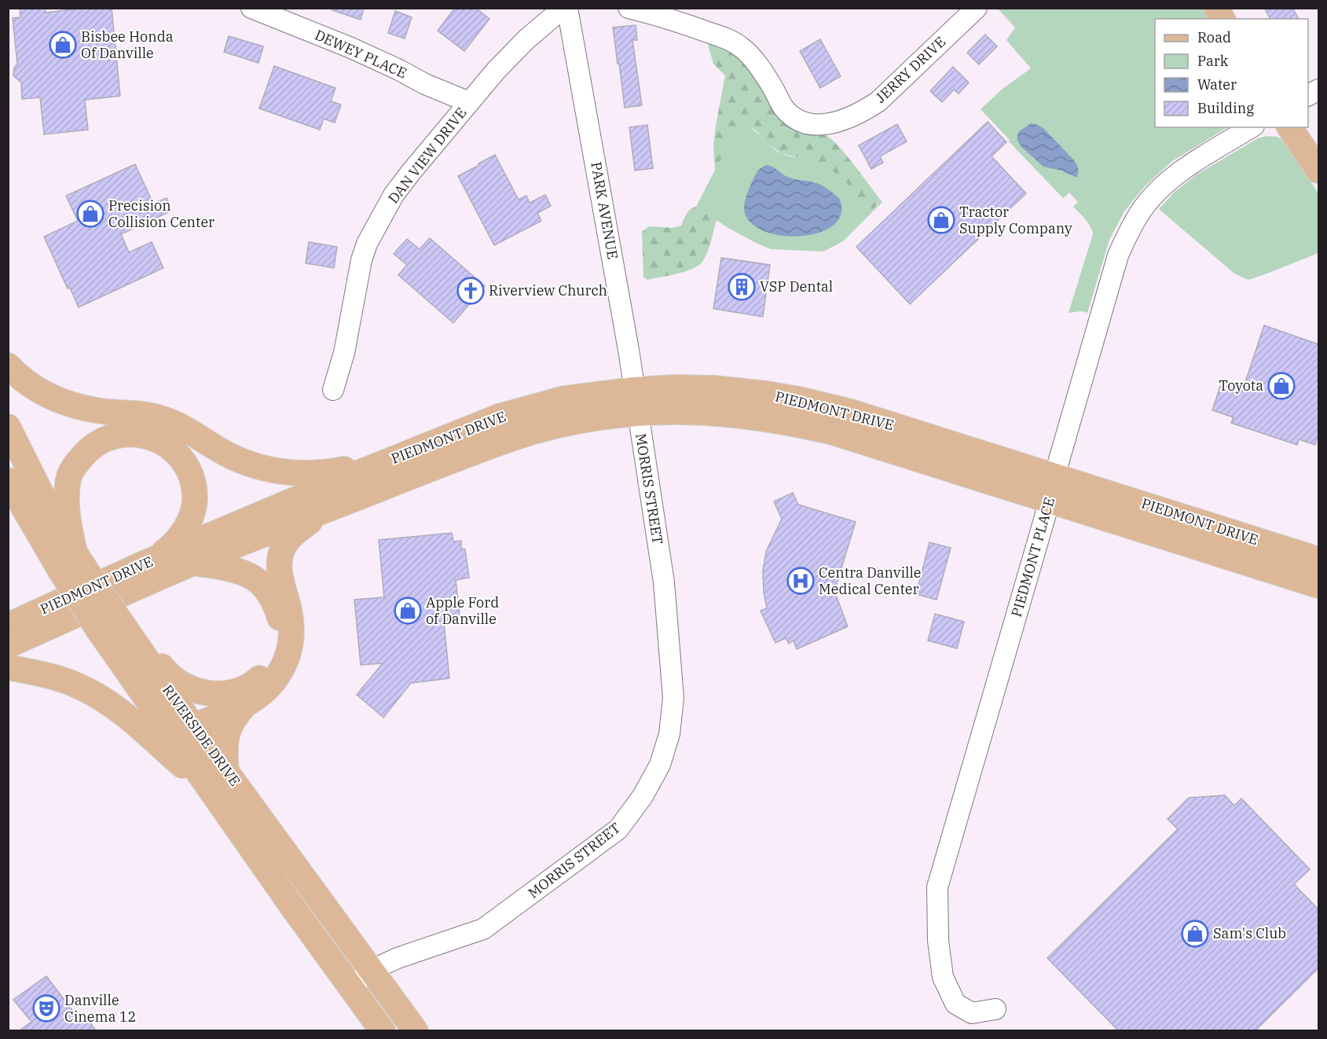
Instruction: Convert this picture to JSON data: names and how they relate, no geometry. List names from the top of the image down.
{
  "streets": {
    "main road": ["PIEDMONT DRIVE", "RIVERSIDE DRIVE"],
    "street": [
      "DEWEY PLACE",
      "JERRY DRIVE",
      "DAN VIEW DRIVE",
      "PARK AVENUE",
      "MORRIS STREET",
      "PIEDMONT PLACE"
    ]
  },
  "crossings": [
    ["DEWEY PLACE", "DAN VIEW DRIVE"],
    ["PARK AVENUE", "PIEDMONT DRIVE"],
    ["PARK AVENUE", "MORRIS STREET"],
    ["PIEDMONT DRIVE", "MORRIS STREET"],
    ["PIEDMONT DRIVE", "PIEDMONT PLACE"],
    ["MORRIS STREET", "RIVERSIDE DRIVE"]
  ],
  "places": {
    "shop": [
      "Bisbee Honda Of Danville",
      "Precision Collision Center",
      "Tractor Supply Company",
      "Toyota",
      "Apple Ford of Danville",
      "Sam's Club"
    ],
    "building": ["VSP Dental"],
    "church": ["Riverview Church"],
    "hospital": ["Centra Danville Medical Center"],
    "theatre": ["Danville Cinema 12"]
  },
  "legend": [
    "Road",
    "Park",
    "Water",
    "Building"
  ]
}
